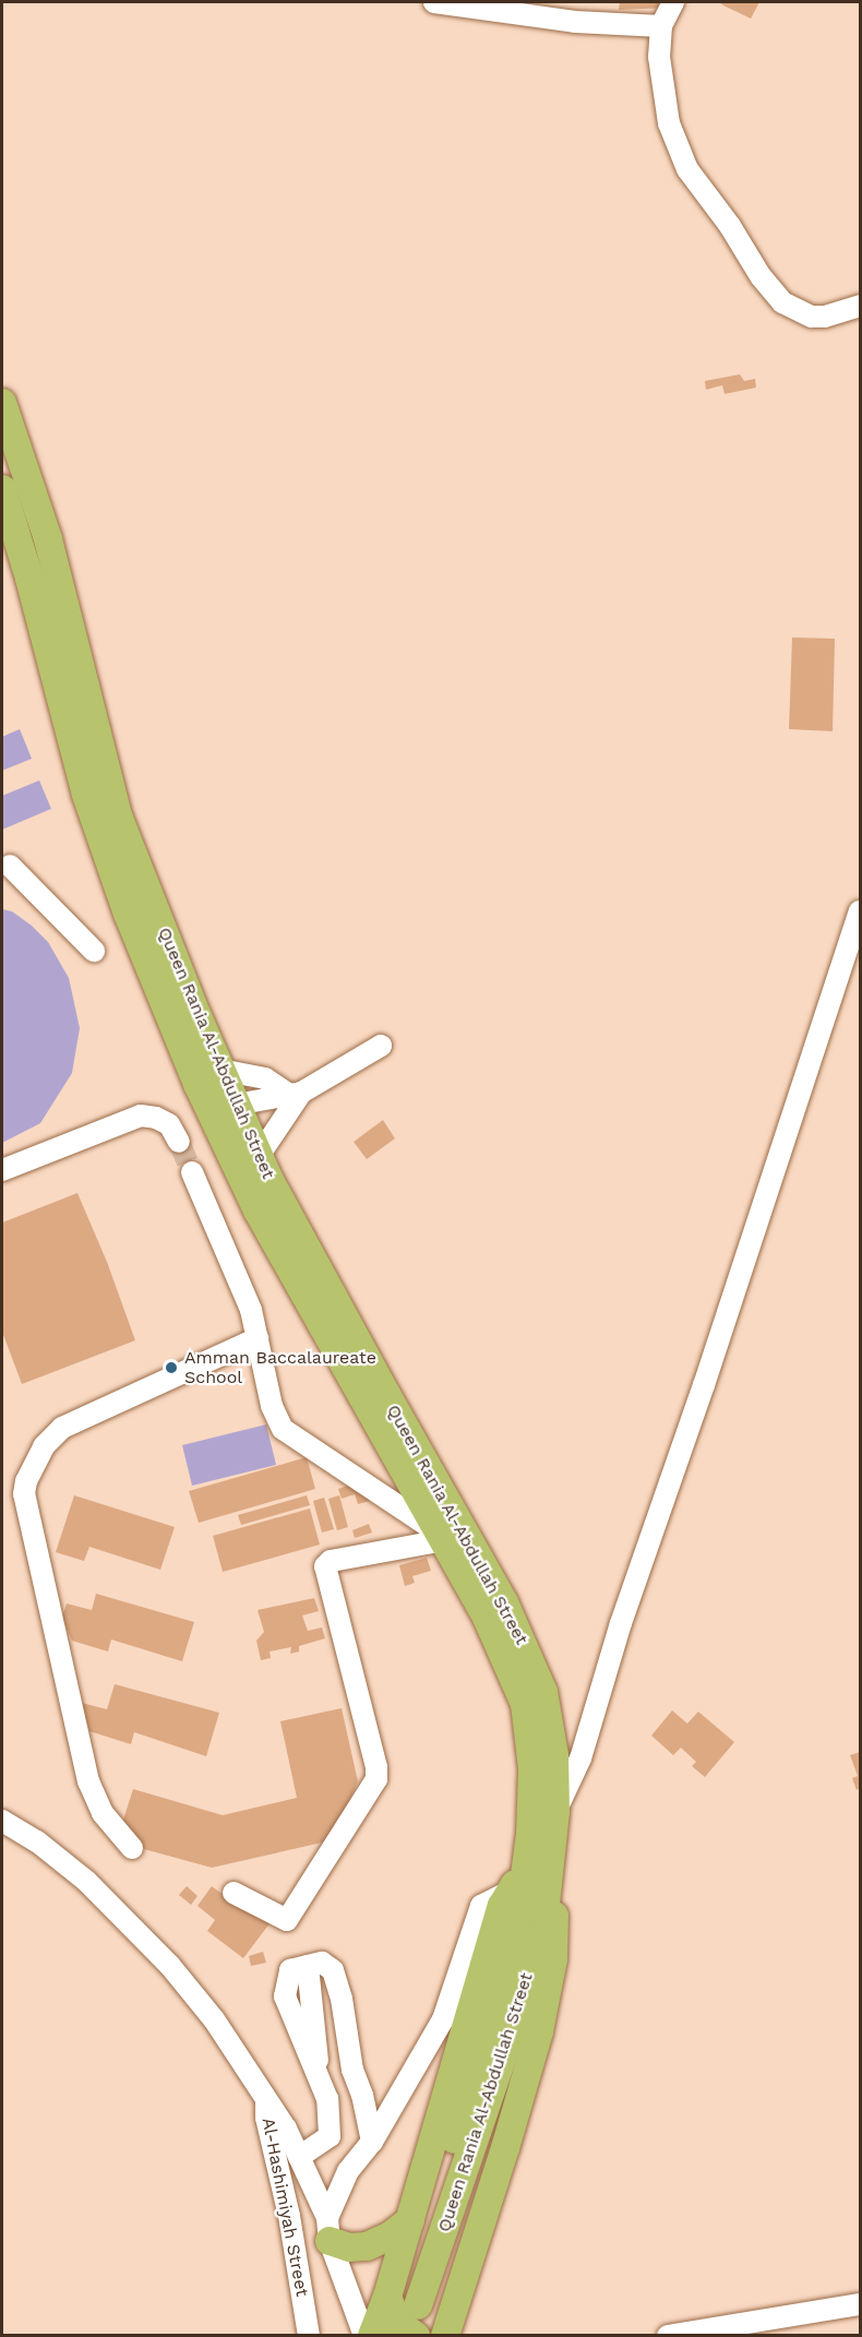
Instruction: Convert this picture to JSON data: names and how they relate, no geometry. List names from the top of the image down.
{
  "streets": {
    "main road": ["Queen Rania Al-Abdullah Street"],
    "street": ["Al-Hashimiyah Street"]
  },
  "places": ["Amman Baccalaureate School"]
}
